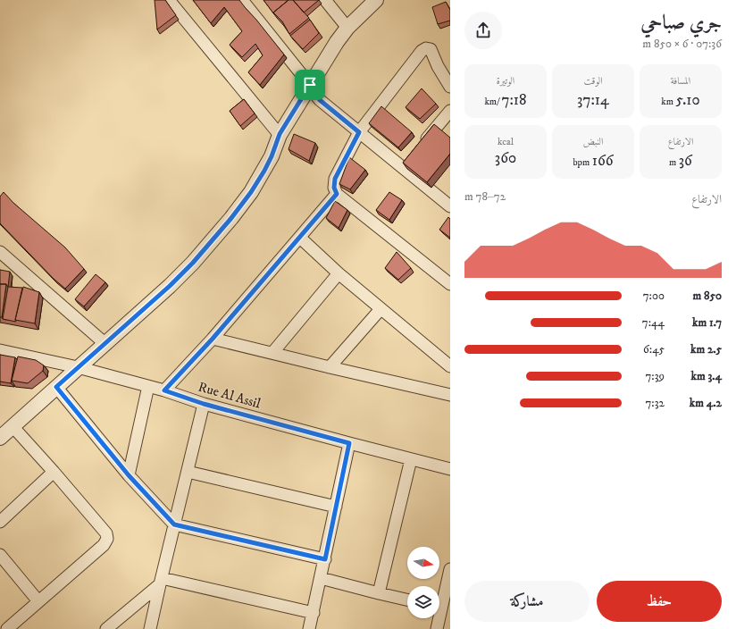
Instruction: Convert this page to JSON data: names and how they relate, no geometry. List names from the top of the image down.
{
  "streets": {
    "street": ["Rue Al Assil"]
  },
  "north": "right",
  "page": {
    "heading": ["جري صباحي", "07:36 · 6 × 850 m"],
    "stats": [
      ["المسافة", "5.10 km"],
      ["الوقت", "37:14"],
      ["الوتيرة", "7:18 /km"],
      ["الارتفاع", "36 m"],
      ["النبض", "166 bpm"],
      ["kcal", "360"]
    ],
    "chart": ["الارتفاع", "72–78 m"],
    "list": [
      {
        "name": "850 m",
        "note": "7:00"
      },
      {
        "name": "1.7 km",
        "note": "7:44"
      },
      {
        "name": "2.5 km",
        "note": "6:45"
      },
      {
        "name": "3.4 km",
        "note": "7:39"
      },
      {
        "name": "4.2 km",
        "note": "7:32"
      }
    ],
    "buttons": ["حفظ", "مشاركة"]
  }
}
